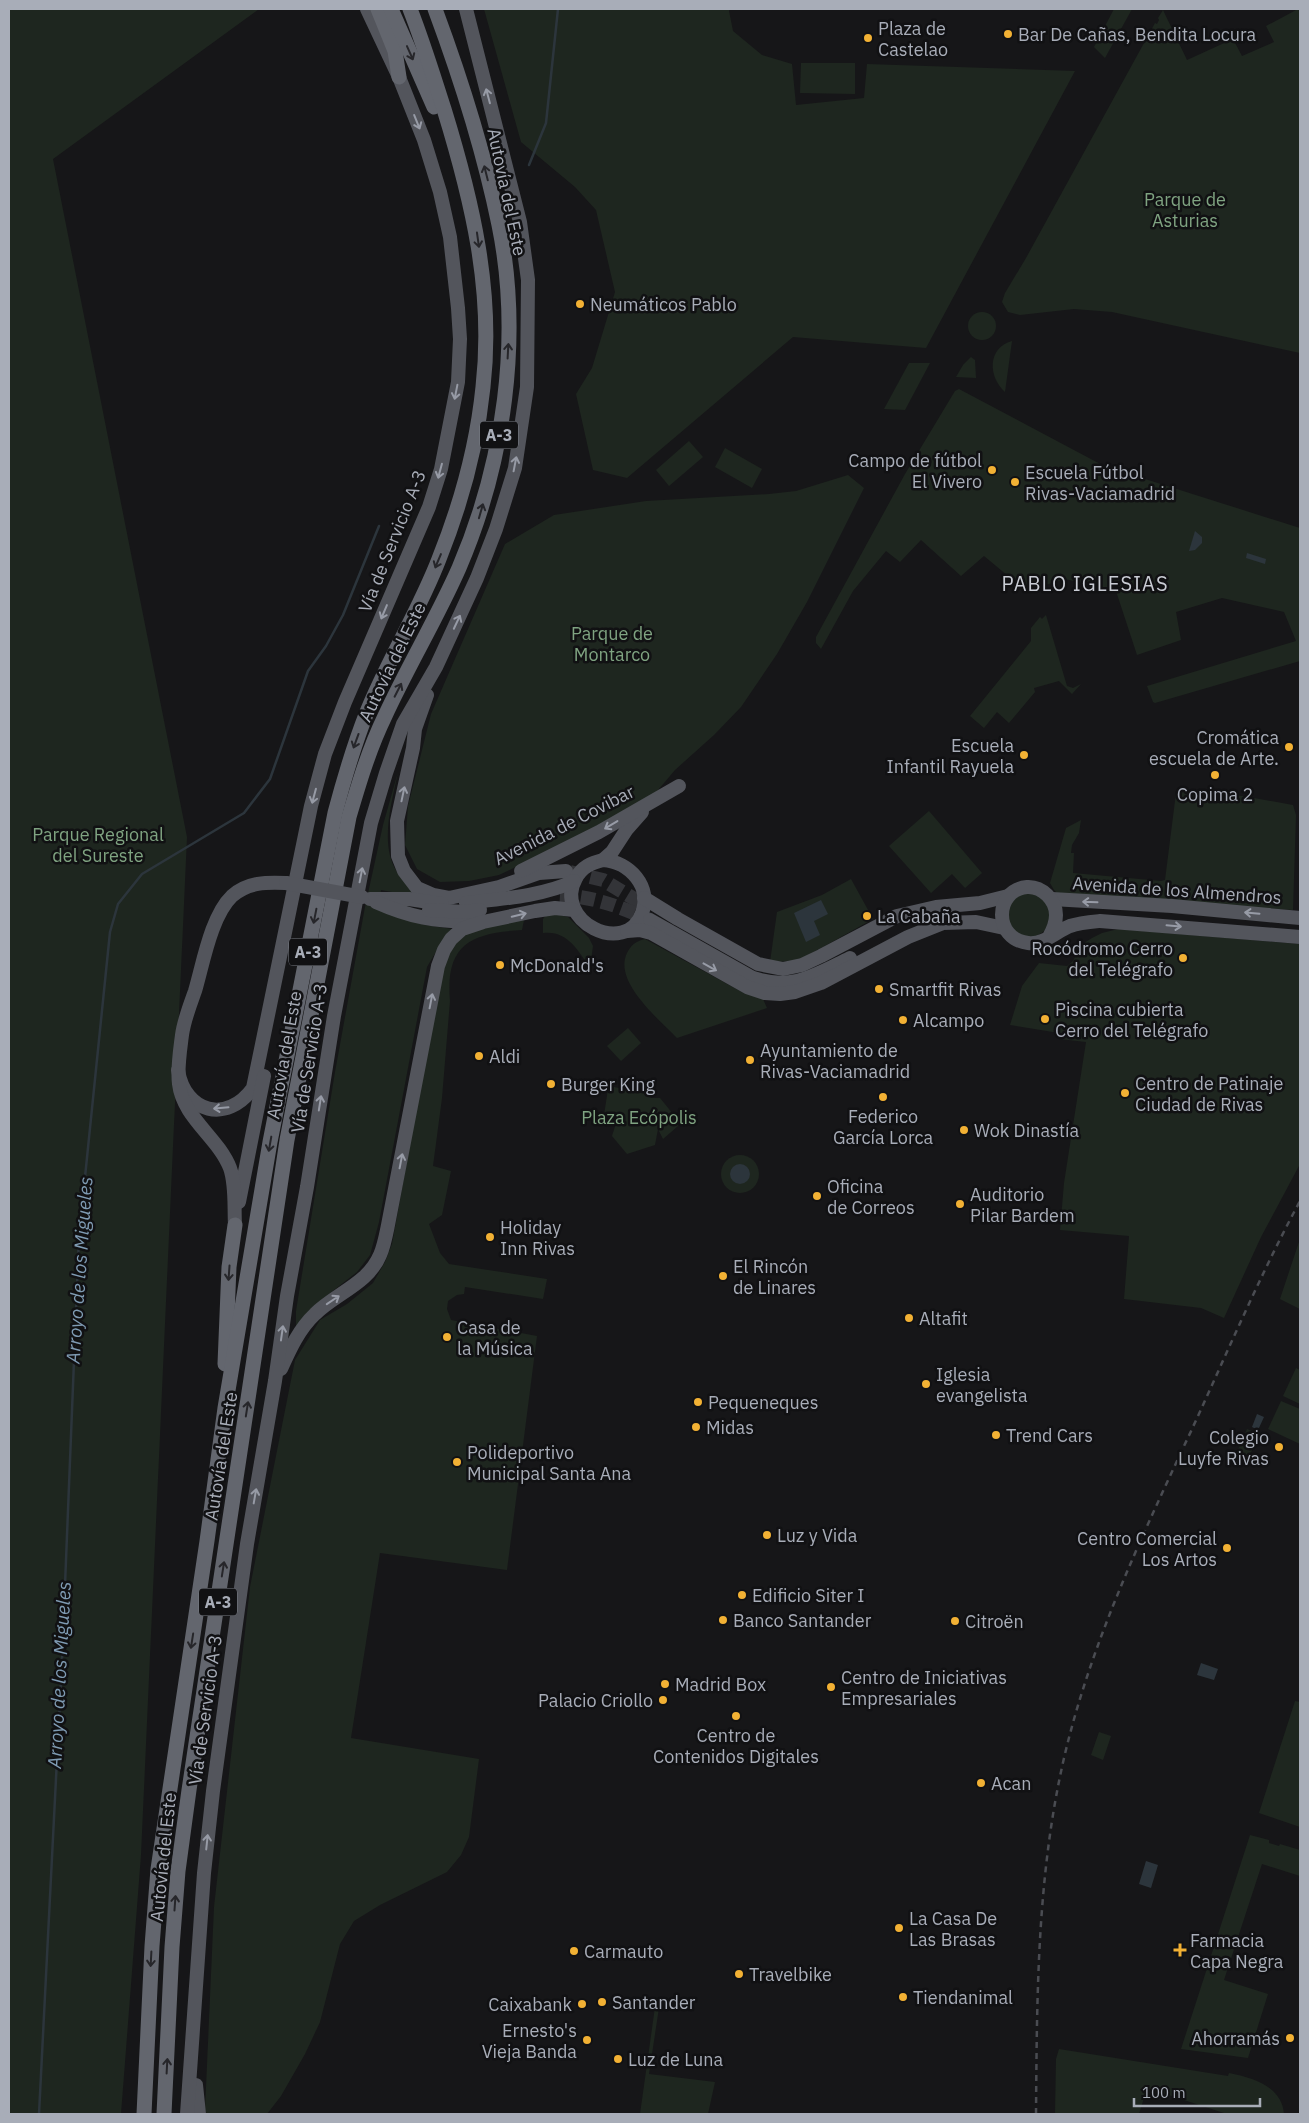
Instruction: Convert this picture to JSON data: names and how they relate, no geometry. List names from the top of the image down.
{
  "streets": {
    "highway": ["Autovía del Este", "A-3"],
    "main road": ["Vía de Servicio A-3", "Avenida de Covibar", "Avenida de los Almendros"]
  },
  "districts": ["PABLO IGLESIAS"],
  "water": ["Arroyo de los Migueles"],
  "parks": [
    "Parque de Asturias",
    "Parque de Montarco",
    "Parque Regional del Sureste",
    "Plaza Ecópolis"
  ],
  "places": {
    "other": [
      "Bar De Cañas, Bendita Locura",
      "Plaza de Castelao",
      "Neumáticos Pablo",
      "Campo de fútbol El Vivero",
      "Escuela Fútbol Rivas-Vaciamadrid",
      "Cromática escuela de Arte.",
      "Escuela Infantil Rayuela",
      "Copima 2",
      "La Cabaña",
      "Rocódromo Cerro del Telégrafo",
      "McDonald's",
      "Smartfit Rivas",
      "Piscina cubierta Cerro del Telégrafo",
      "Alcampo",
      "Aldi",
      "Ayuntamiento de Rivas-Vaciamadrid",
      "Burger King",
      "Centro de Patinaje Ciudad de Rivas",
      "Federico García Lorca",
      "Wok Dinastía",
      "Oficina de Correos",
      "Auditorio Pilar Bardem",
      "Holiday Inn Rivas",
      "El Rincón de Linares",
      "Altafit",
      "Casa de la Música",
      "Iglesia evangelista",
      "Pequeneques",
      "Midas",
      "Trend Cars",
      "Colegio Luyfe Rivas",
      "Polideportivo Municipal Santa Ana",
      "Luz y Vida",
      "Centro Comercial Los Artos",
      "Edificio Siter I",
      "Banco Santander",
      "Citroën",
      "Madrid Box",
      "Centro de Iniciativas Empresariales",
      "Palacio Criollo",
      "Centro de Contenidos Digitales",
      "Acan",
      "La Casa De Las Brasas",
      "Carmauto",
      "Travelbike",
      "Tiendanimal",
      "Santander",
      "Caixabank",
      "Ahorramás",
      "Ernesto's Vieja Banda",
      "Luz de Luna"
    ],
    "health": ["Farmacia Capa Negra"]
  },
  "scale_bar": "100 m"
}
